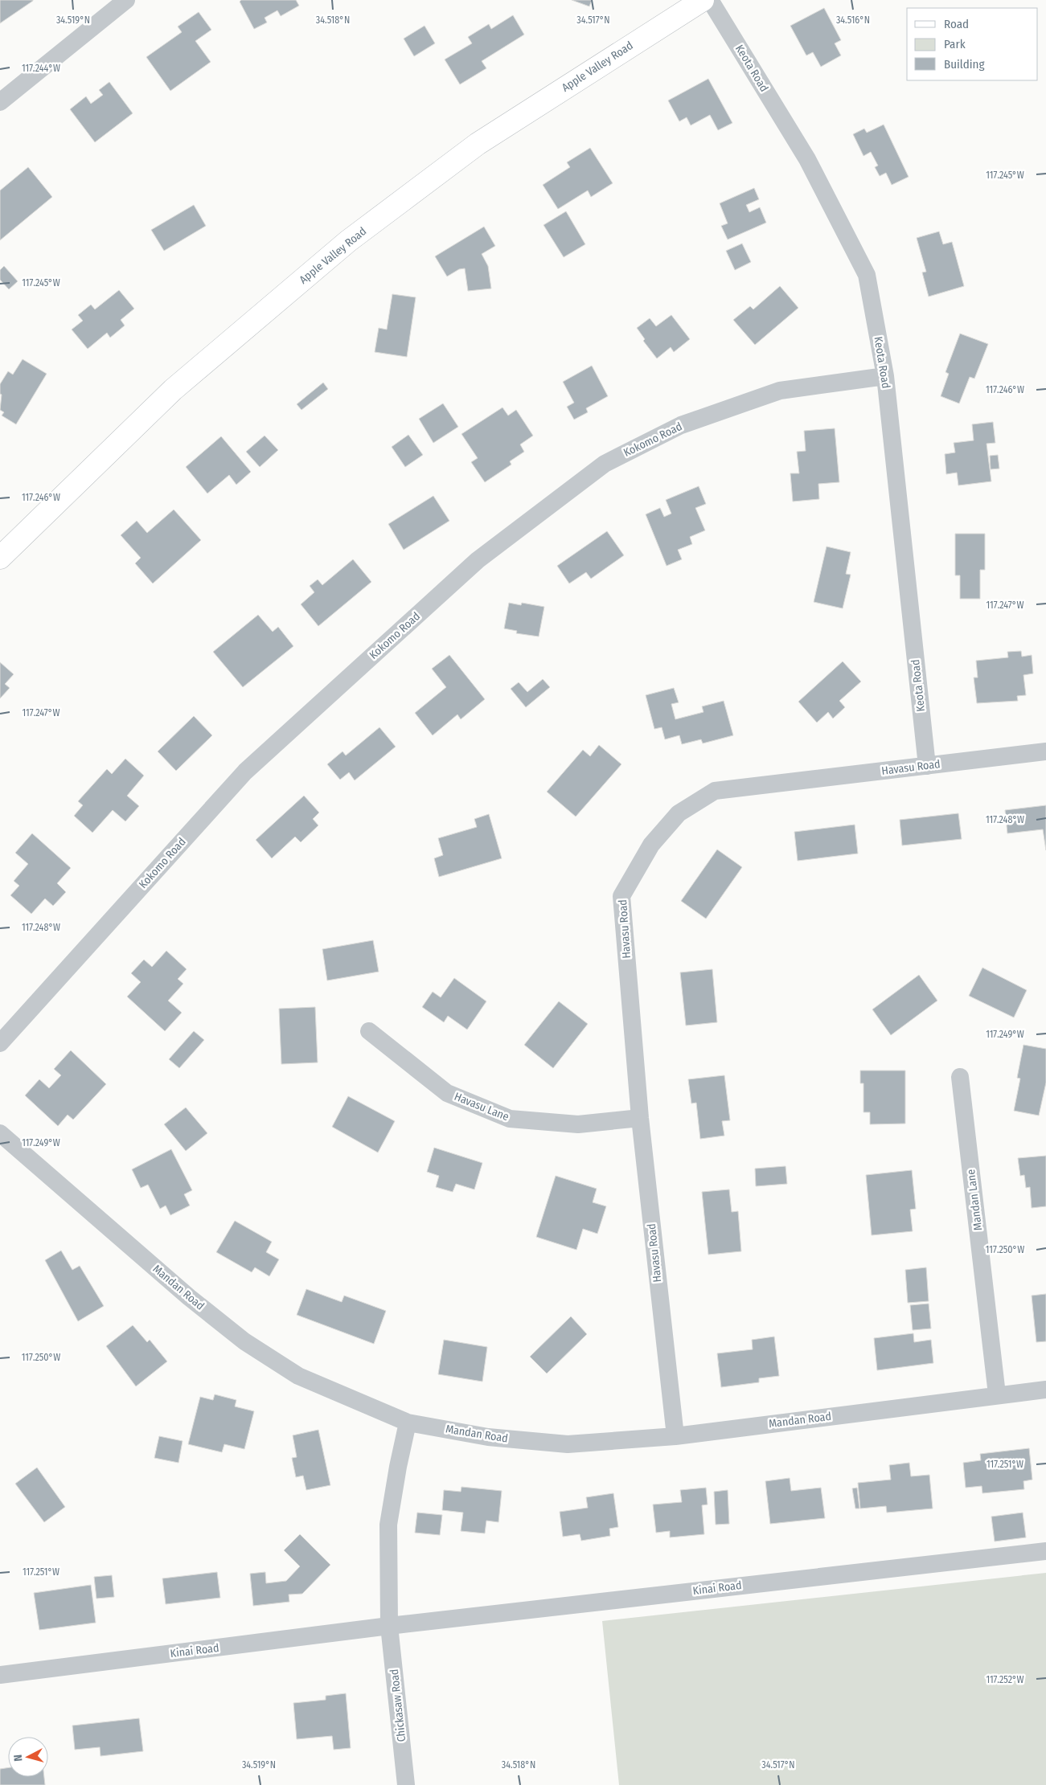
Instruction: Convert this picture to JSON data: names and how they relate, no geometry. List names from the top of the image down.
{
  "streets": {
    "main road": ["Apple Valley Road"],
    "street": [
      "Keota Road",
      "Kokomo Road",
      "Havasu Road",
      "Havasu Lane",
      "Mandan Lane",
      "Mandan Road",
      "Kinai Road",
      "Chickasaw Road"
    ]
  },
  "crossings": [
    ["Keota Road", "Kokomo Road"],
    ["Keota Road", "Havasu Road"],
    ["Havasu Road", "Havasu Lane"],
    ["Havasu Road", "Mandan Road"],
    ["Mandan Lane", "Mandan Road"],
    ["Kinai Road", "Chickasaw Road"]
  ],
  "legend": ["Road", "Park", "Building"],
  "north": "left",
  "coordinates": [
    "34.519°N",
    "34.518°N",
    "34.517°N",
    "34.516°N",
    "117.244°W",
    "117.245°W",
    "117.246°W",
    "117.247°W",
    "117.248°W",
    "117.249°W",
    "117.250°W",
    "117.251°W",
    "117.252°W"
  ]
}
